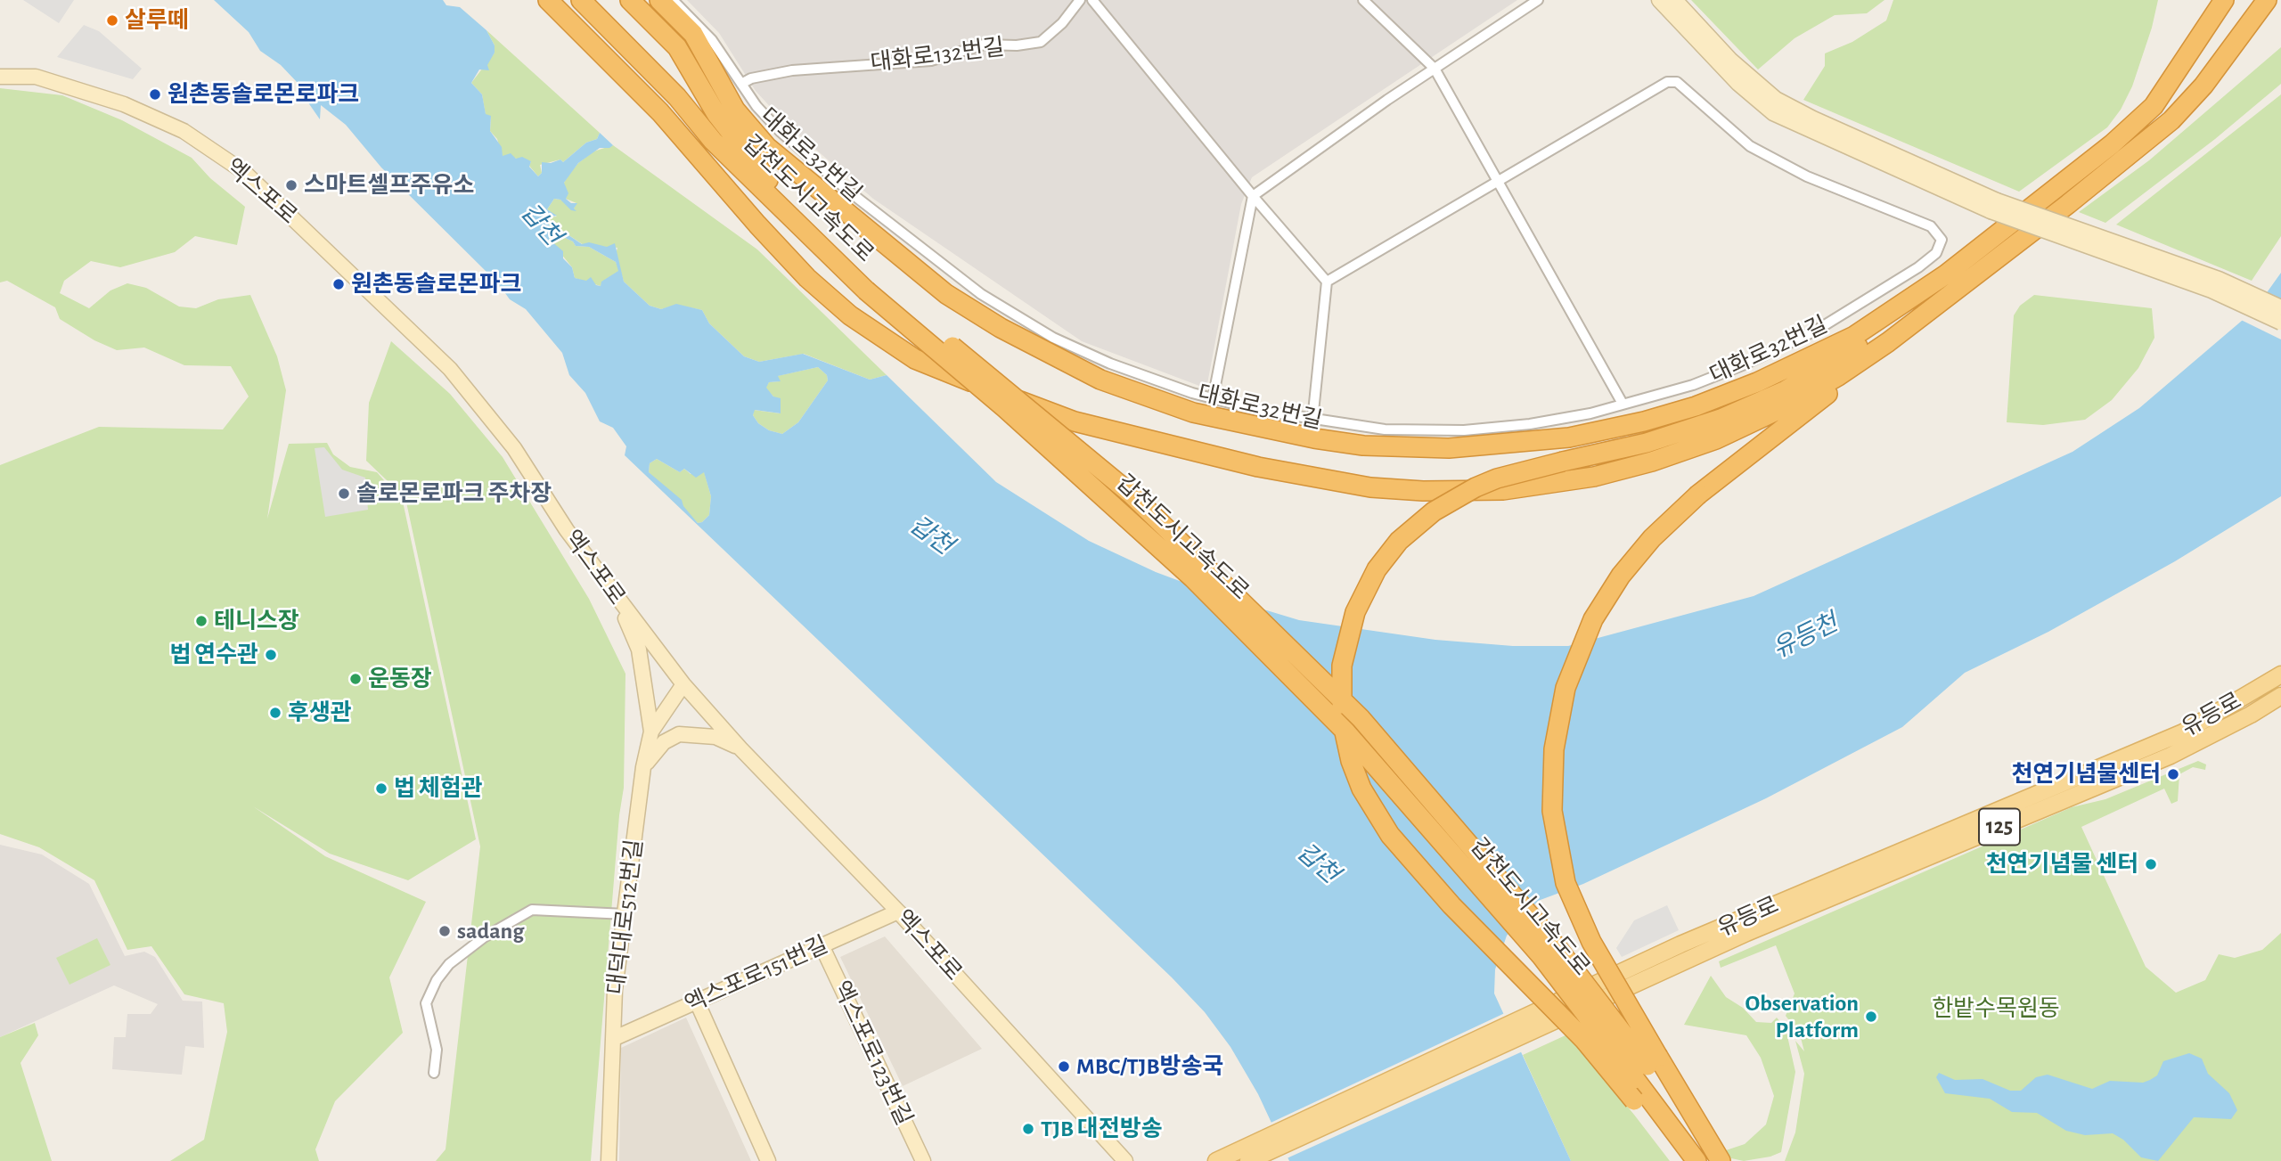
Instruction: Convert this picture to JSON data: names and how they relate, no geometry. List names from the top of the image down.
{
  "streets": {
    "highway": ["갑천도시고속도로"],
    "main road": [
      "엑스포로",
      "유등로",
      "125",
      "대덕대로512번길",
      "엑스포로151번길",
      "엑스포로123번길"
    ],
    "street": ["대화로132번길", "대화로32번길"]
  },
  "crossings": [
    ["대화로132번길", "대화로32번길"],
    ["엑스포로", "대덕대로512번길"],
    ["엑스포로", "엑스포로151번길"],
    ["대덕대로512번길", "엑스포로151번길"],
    ["엑스포로151번길", "엑스포로123번길"]
  ],
  "water": ["갑천", "유등천"],
  "parks": ["한밭수목원동"],
  "places": [
    "살루떼",
    "원촌동솔로몬로파크",
    "스마트셀프주유소",
    "원촌동솔로몬파크",
    "솔로몬로파크 주차장",
    "테니스장",
    "법 연수관",
    "운동장",
    "후생관",
    "천연기념물센터",
    "법 체험관",
    "천연기념물 센터",
    "sadang",
    "Observation Platform",
    "MBC/TJB방송국",
    "TJB 대전방송"
  ]
}
